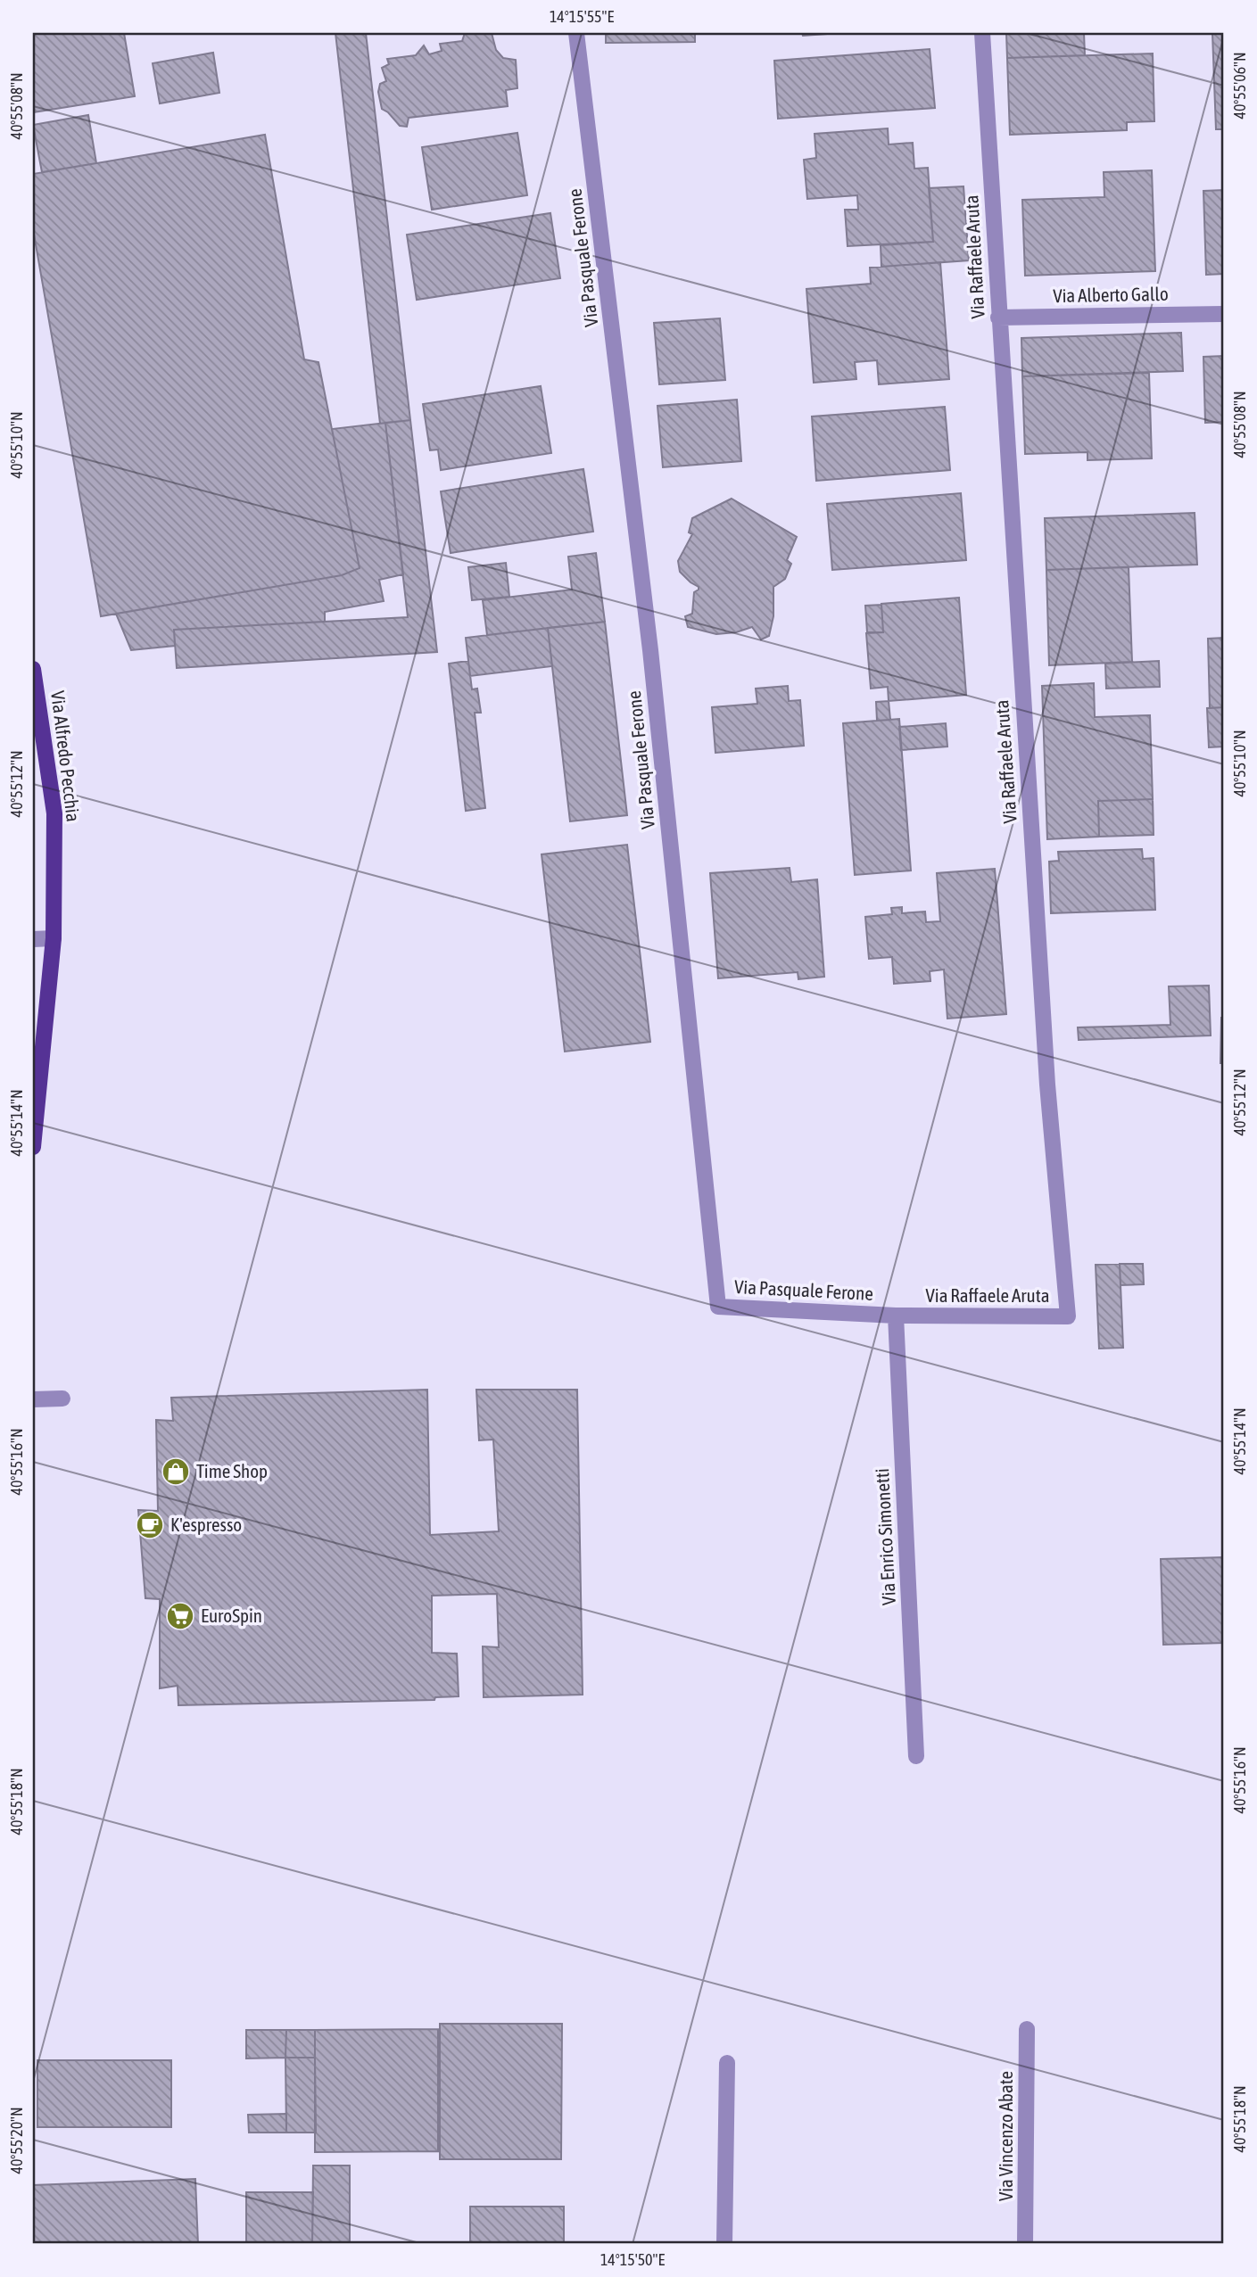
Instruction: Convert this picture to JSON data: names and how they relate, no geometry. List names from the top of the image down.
{
  "streets": {
    "main road": ["Via Alfredo Pecchia"],
    "street": [
      "Via Raffaele Aruta",
      "Via Pasquale Ferone",
      "Via Alberto Gallo",
      "Via Enrico Simonetti",
      "Via Vincenzo Abate"
    ]
  },
  "crossings": [
    ["Via Raffaele Aruta", "Via Pasquale Ferone"],
    ["Via Raffaele Aruta", "Via Alberto Gallo"],
    ["Via Raffaele Aruta", "Via Enrico Simonetti"],
    ["Via Pasquale Ferone", "Via Enrico Simonetti"]
  ],
  "places": {
    "shop": ["Time Shop"],
    "cafe": ["K'espresso"],
    "supermarket": ["EuroSpin"]
  },
  "coordinates": [
    "14°15'55\"E",
    "40°55'06\"N",
    "40°55'08\"N",
    "40°55'10\"N",
    "40°55'12\"N",
    "40°55'14\"N",
    "40°55'16\"N",
    "40°55'18\"N",
    "40°55'20\"N",
    "14°15'50\"E"
  ]
}
